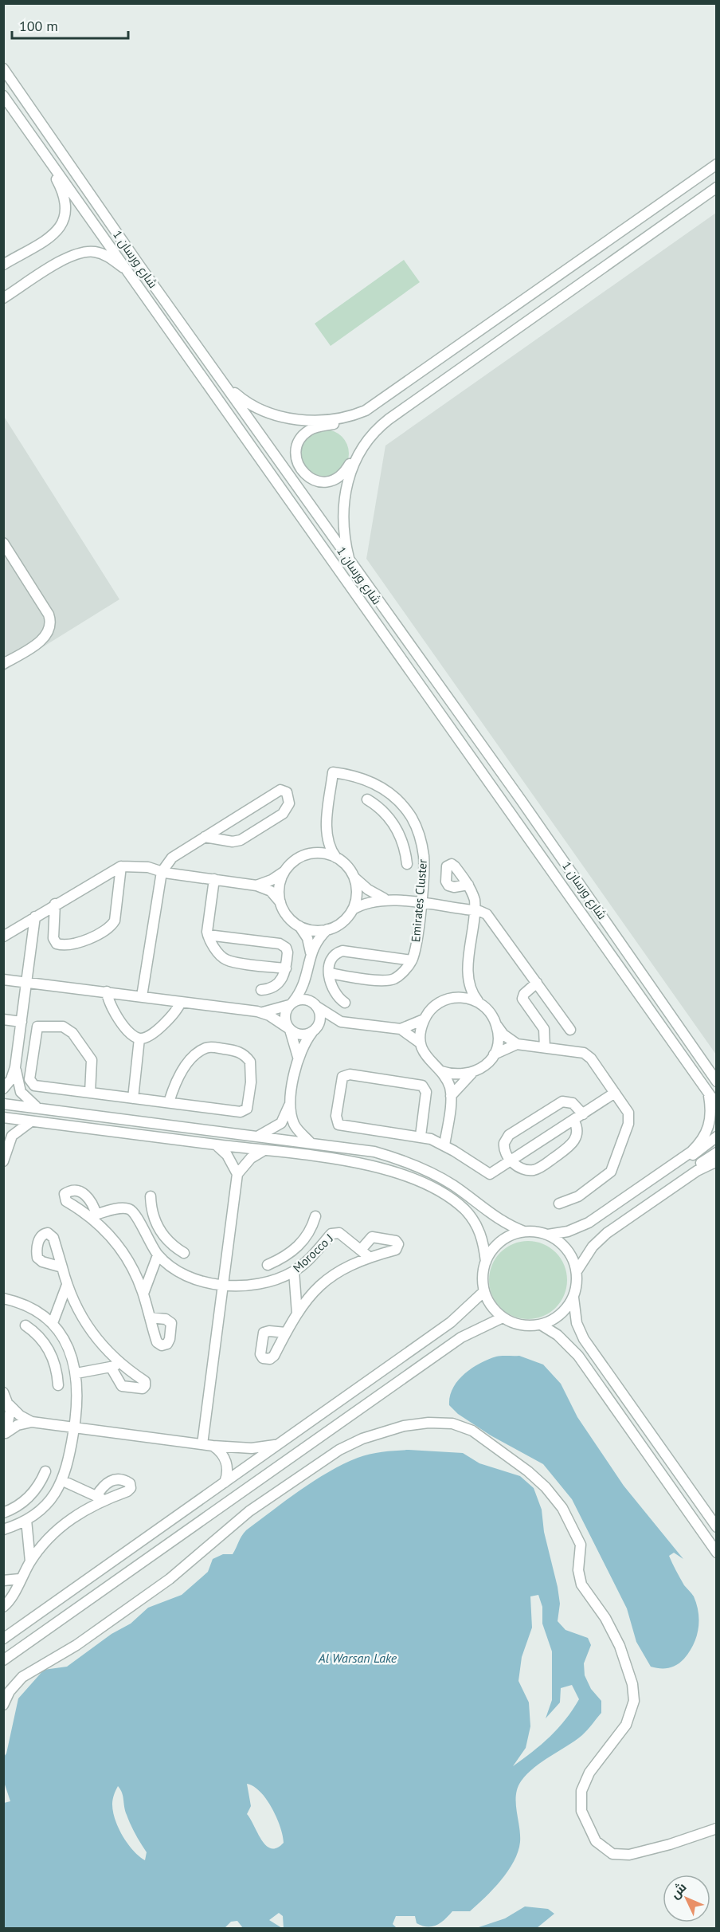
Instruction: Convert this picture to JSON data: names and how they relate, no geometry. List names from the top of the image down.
{
  "streets": {
    "street": ["شارع ورسان 1", "Emirates Cluster", "Morocco J"]
  },
  "water": ["Al Warsan Lake"],
  "scale_bar": "100 m",
  "north": "top left"
}
